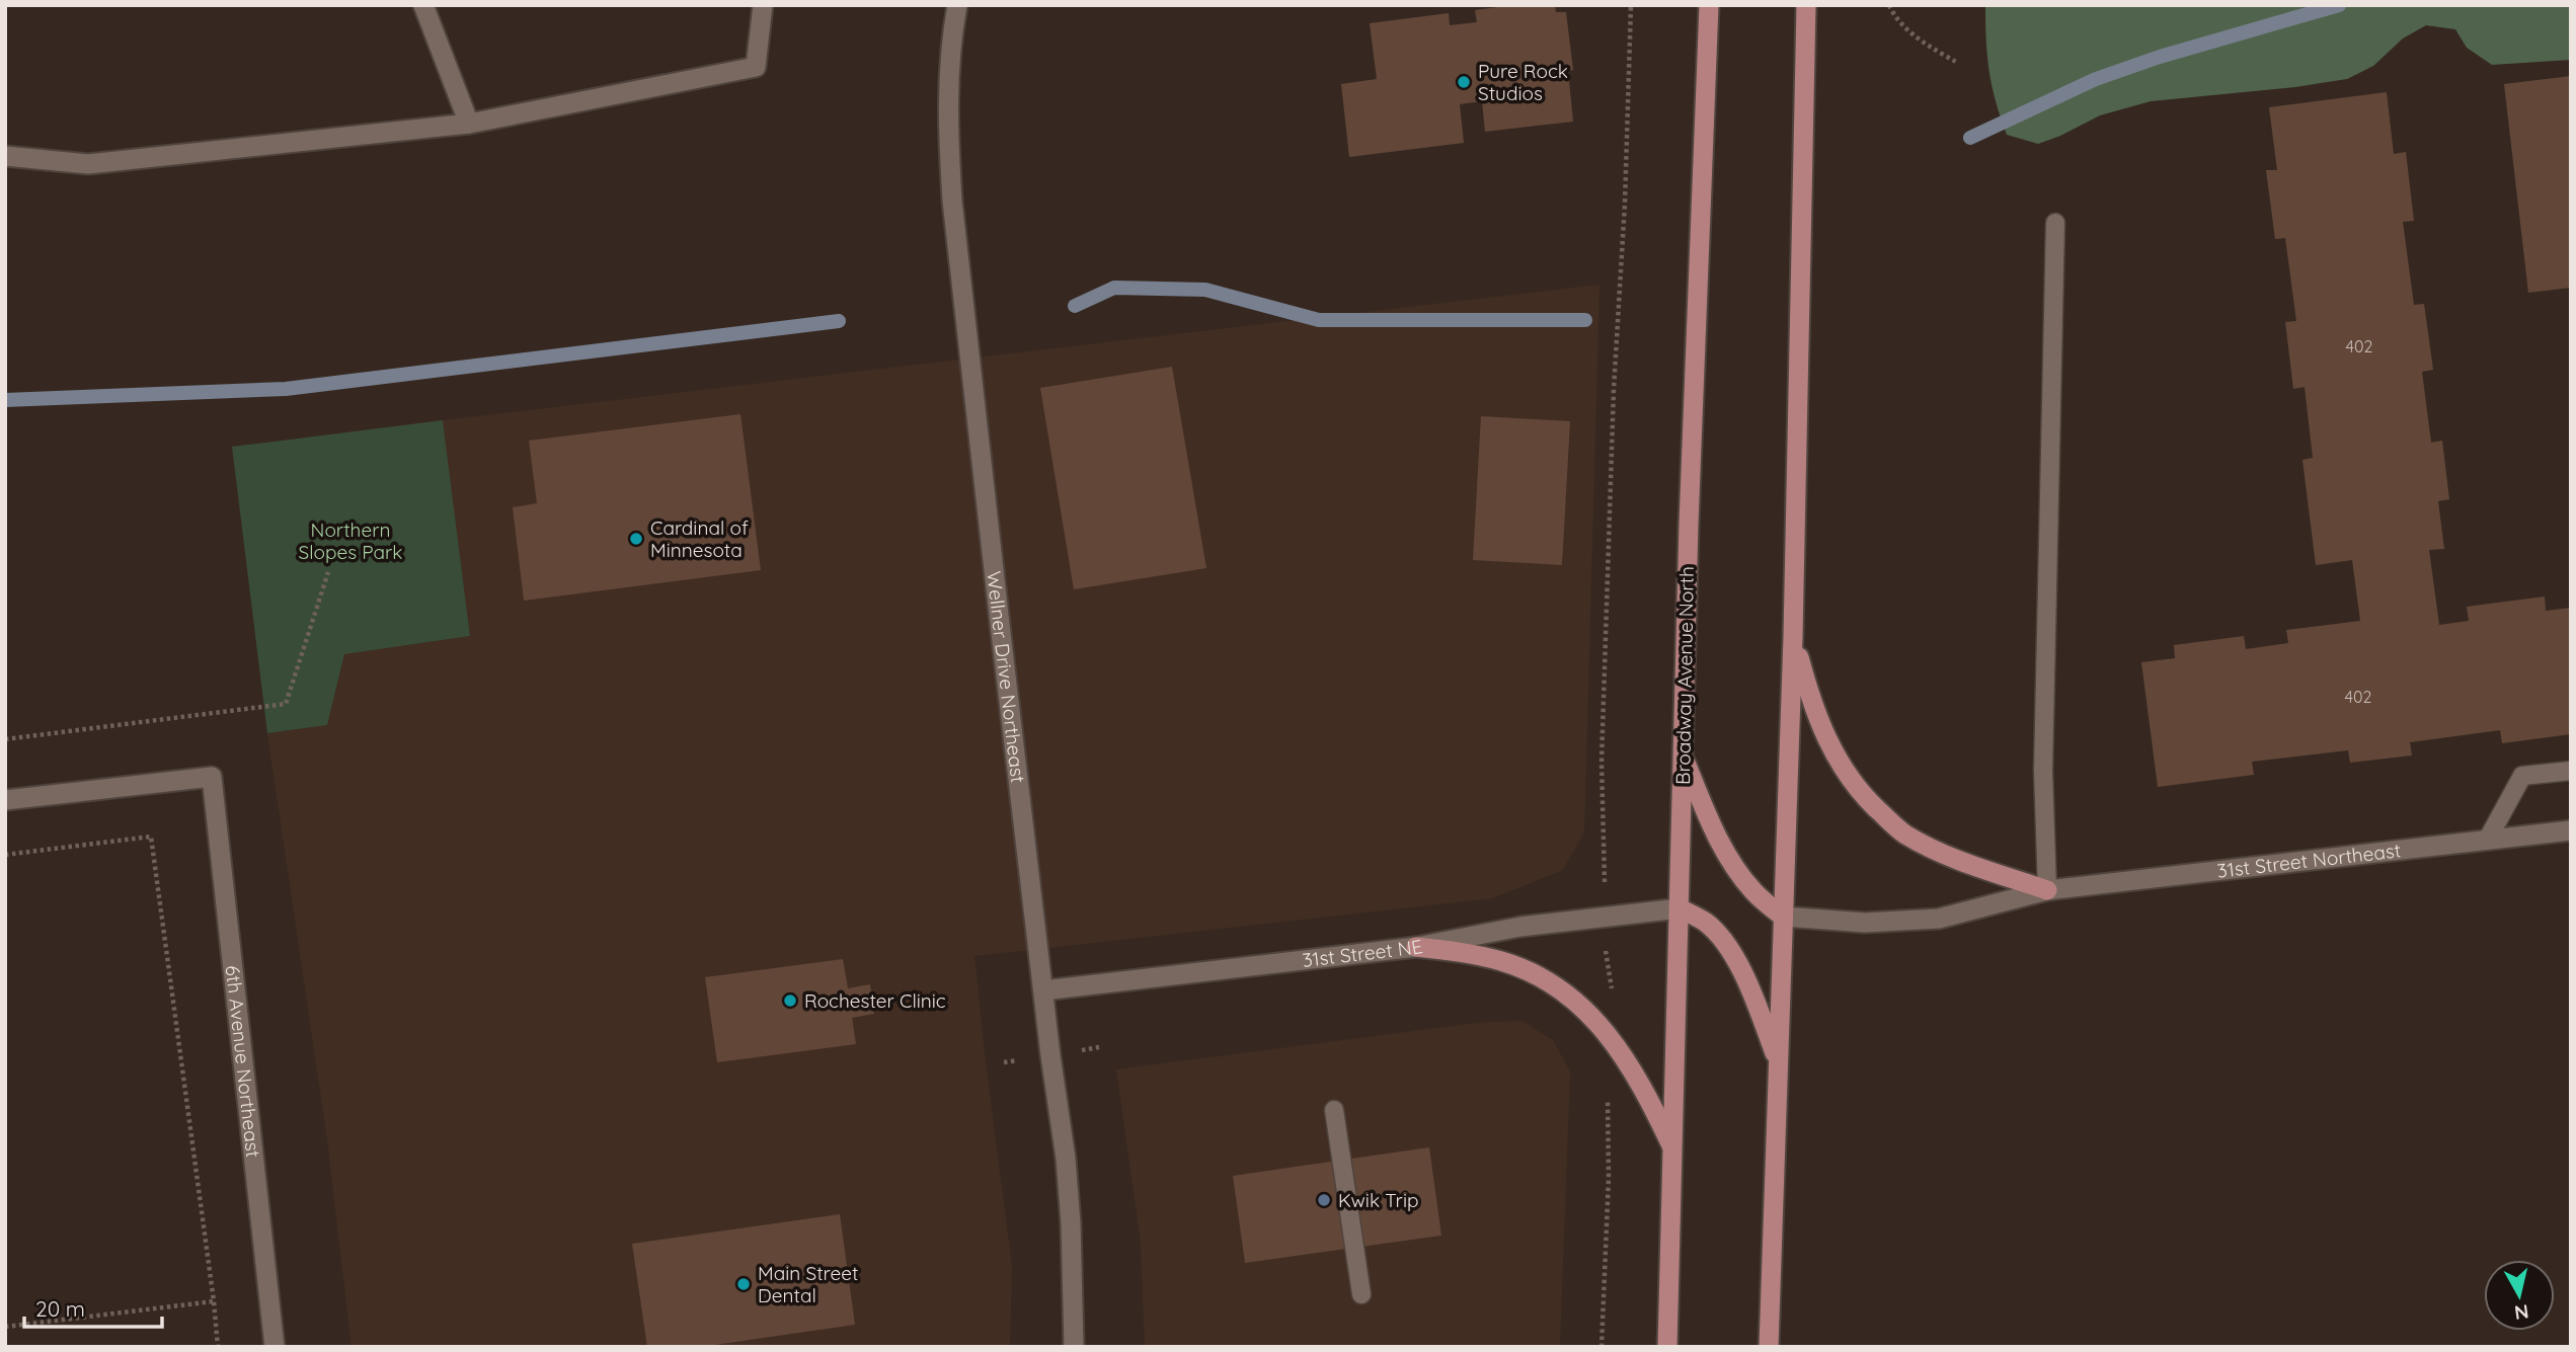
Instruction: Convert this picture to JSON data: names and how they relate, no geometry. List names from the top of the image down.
{
  "streets": {
    "main road": ["Broadway Avenue North"],
    "street": [
      "Wellner Drive Northeast",
      "31st Street Northeast",
      "31st Street NE",
      "6th Avenue Northeast"
    ]
  },
  "crossings": [
    ["Broadway Avenue North", "31st Street NE"],
    ["Wellner Drive Northeast", "31st Street NE"]
  ],
  "parks": ["Northern Slopes Park"],
  "places": [
    "Pure Rock Studios",
    "Cardinal of Minnesota",
    "Rochester Clinic",
    "Kwik Trip",
    "Main Street Dental"
  ],
  "house_numbers": ["402", "402"],
  "scale_bar": "20 m",
  "north": "bottom"
}
